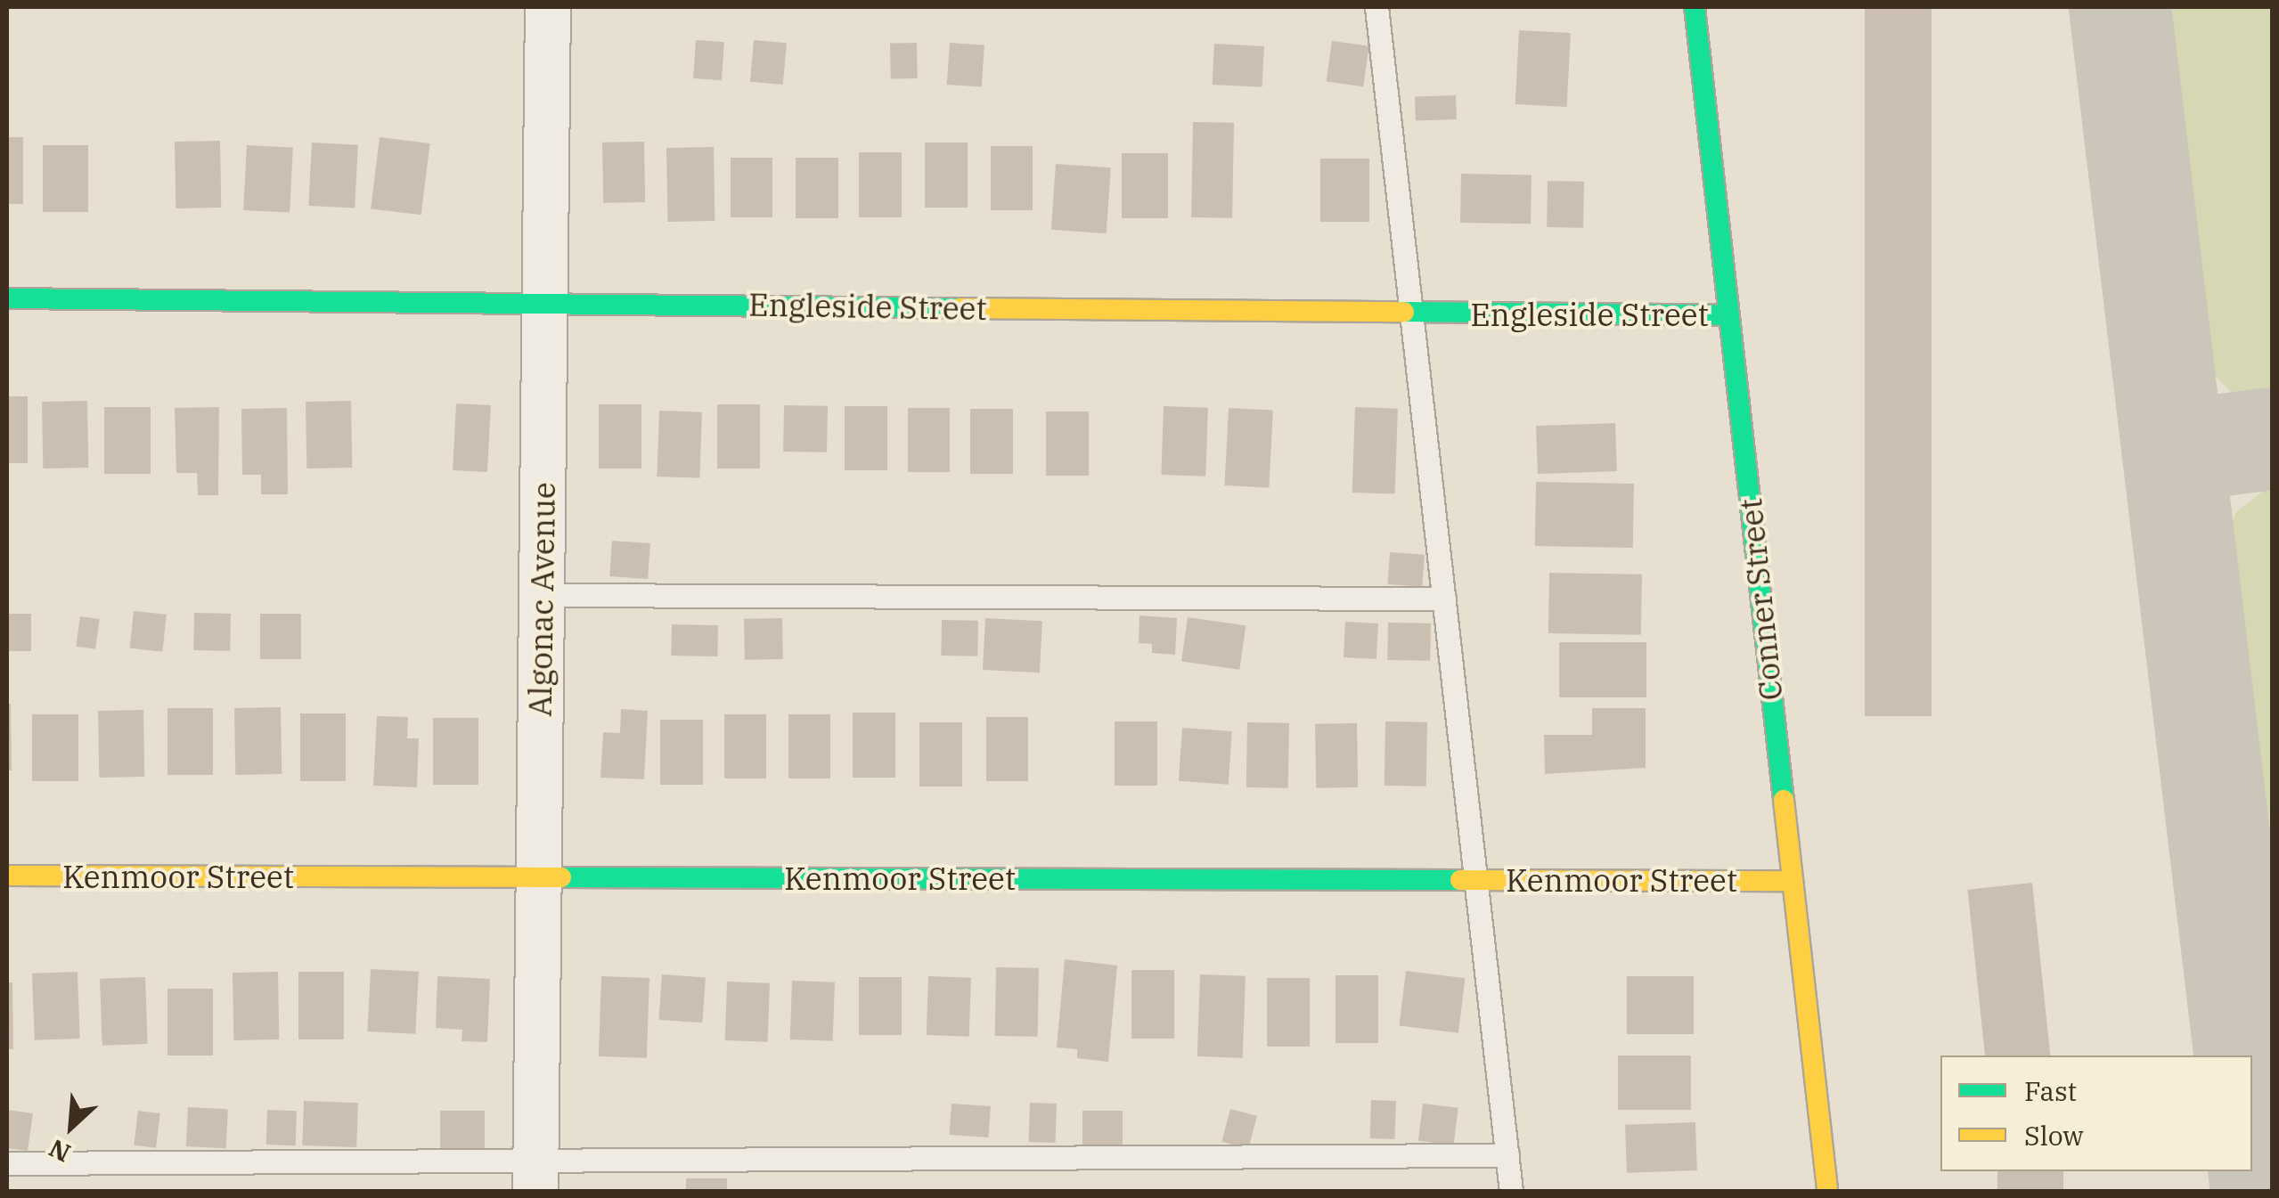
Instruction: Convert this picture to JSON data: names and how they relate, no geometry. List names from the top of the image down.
{
  "streets": {
    "street": [
      "Engleside Street",
      "Algonac Avenue",
      "Conner Street",
      "Kenmoor Street"
    ]
  },
  "crossings": [
    ["Engleside Street", "Algonac Avenue"],
    ["Engleside Street", "Conner Street"],
    ["Algonac Avenue", "Kenmoor Street"],
    ["Conner Street", "Kenmoor Street"]
  ],
  "legend": ["Fast", "Slow"],
  "north": "bottom left"
}
